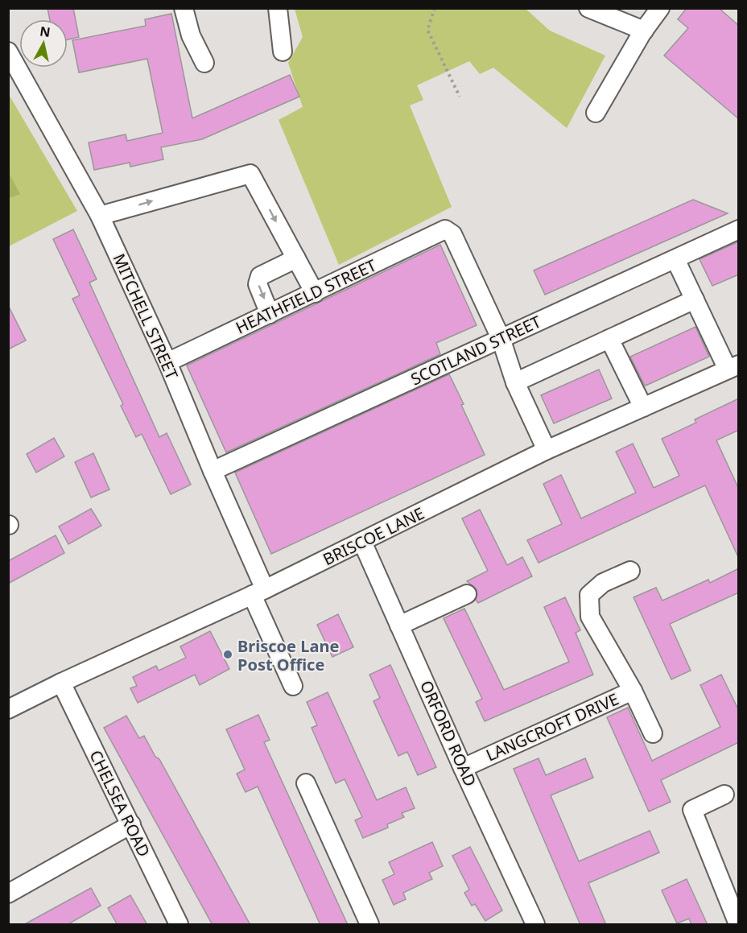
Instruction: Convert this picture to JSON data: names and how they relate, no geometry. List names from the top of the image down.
{
  "streets": {
    "street": [
      "HEATHFIELD STREET",
      "MITCHELL STREET",
      "SCOTLAND STREET",
      "BRISCOE LANE",
      "LANGCROFT DRIVE",
      "ORFORD ROAD",
      "CHELSEA ROAD"
    ]
  },
  "crossings": [
    ["HEATHFIELD STREET", "MITCHELL STREET"],
    ["HEATHFIELD STREET", "SCOTLAND STREET"],
    ["MITCHELL STREET", "SCOTLAND STREET"],
    ["MITCHELL STREET", "BRISCOE LANE"],
    ["BRISCOE LANE", "ORFORD ROAD"],
    ["BRISCOE LANE", "CHELSEA ROAD"],
    ["LANGCROFT DRIVE", "ORFORD ROAD"]
  ],
  "places": ["Briscoe Lane Post Office"],
  "north": "top"
}
